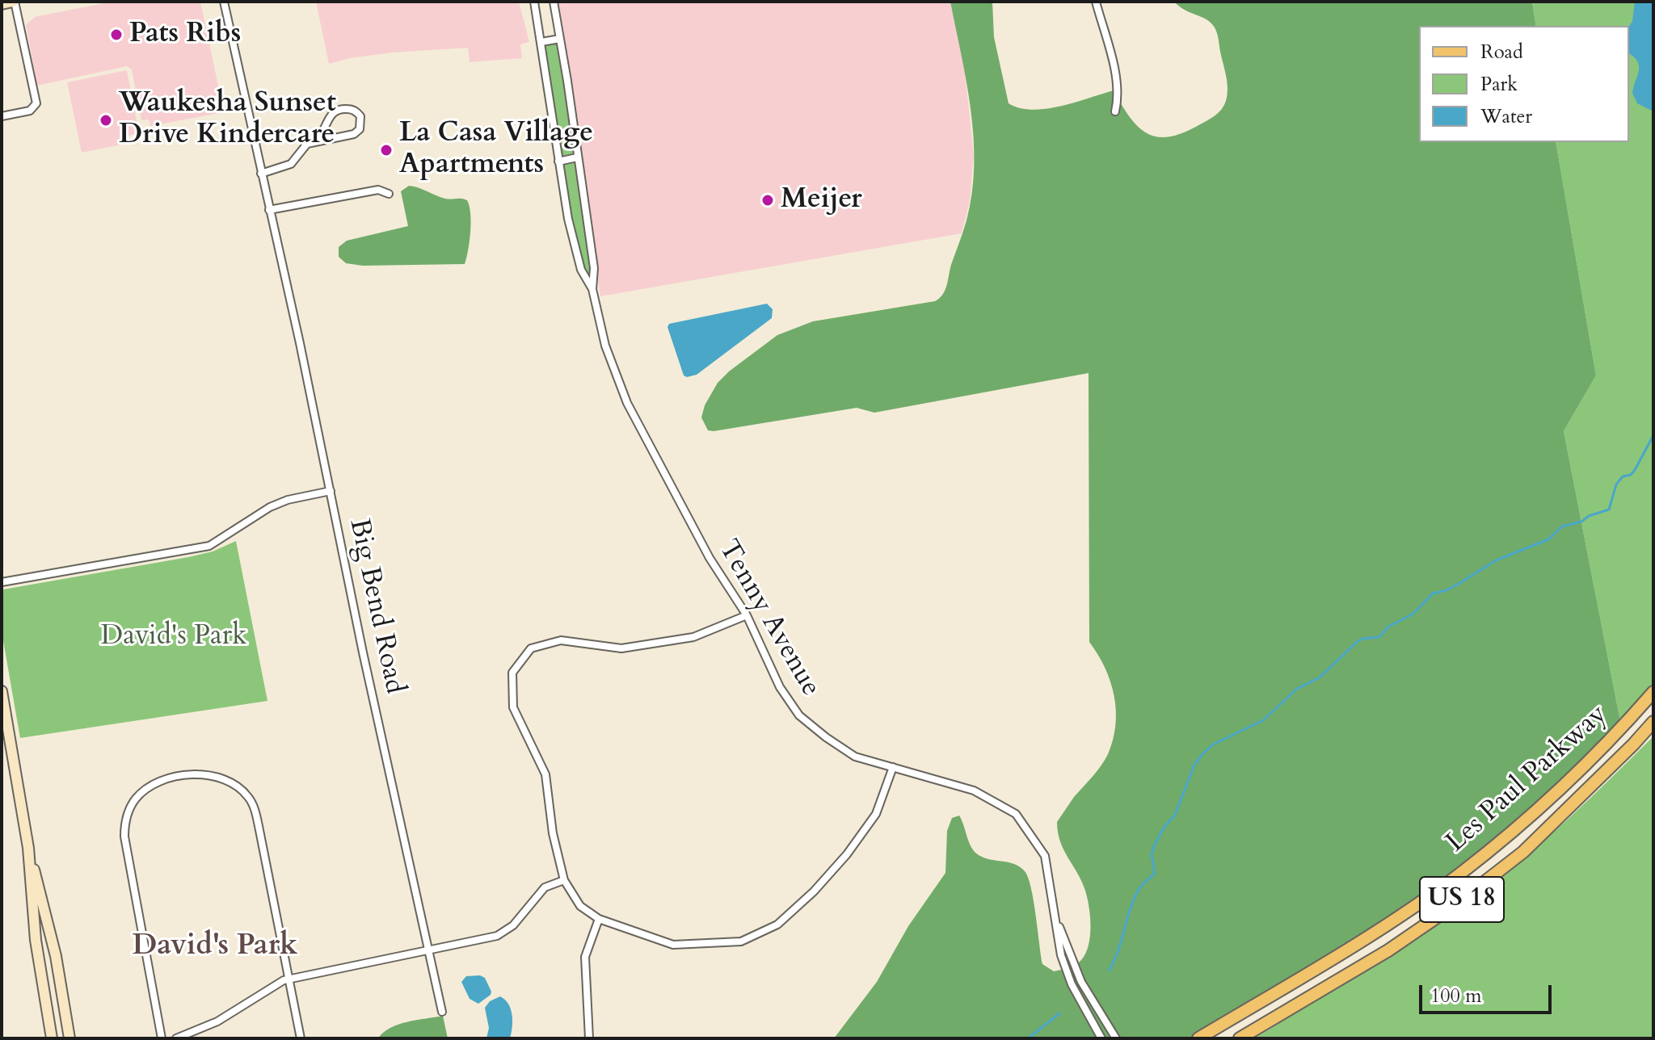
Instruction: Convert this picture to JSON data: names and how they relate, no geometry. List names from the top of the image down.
{
  "streets": {
    "main road": ["Les Paul Parkway", "US 18"],
    "street": ["Big Bend Road", "Tenny Avenue"]
  },
  "districts": ["David's Park"],
  "parks": ["David's Park"],
  "places": [
    "Pats Ribs",
    "Waukesha Sunset Drive Kindercare",
    "La Casa Village Apartments",
    "Meijer"
  ],
  "legend": ["Road", "Park", "Water"],
  "scale_bar": "100 m"
}
